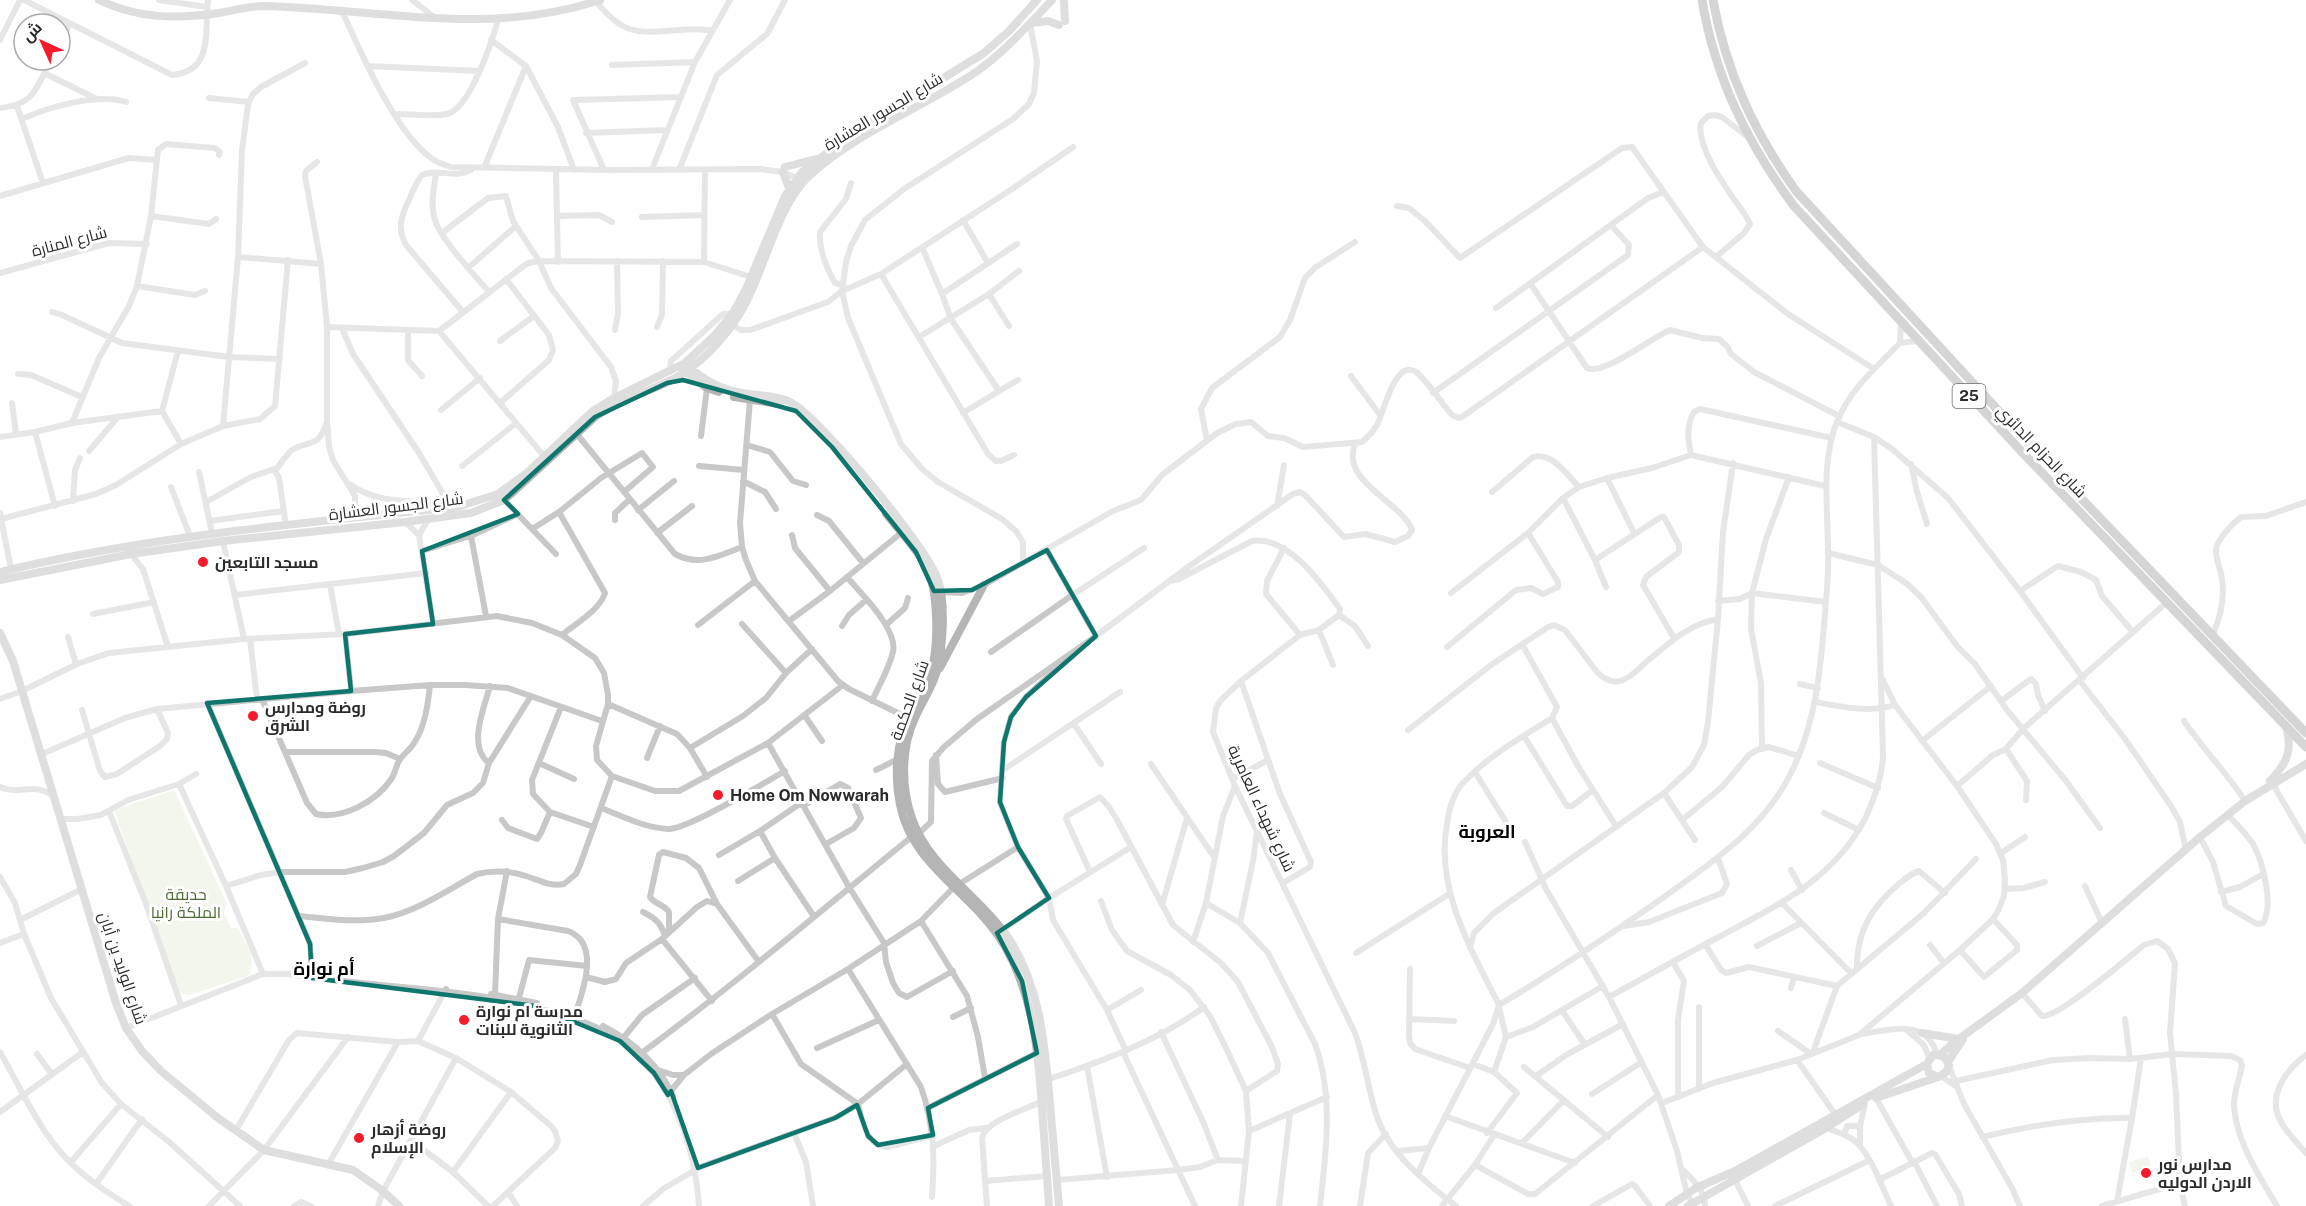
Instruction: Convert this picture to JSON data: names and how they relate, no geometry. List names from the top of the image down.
{
  "streets": {
    "main road": ["25", "شارع الحزام الدائري"],
    "street": [
      "شارع الجسور العشارة",
      "شارع المنارة",
      "شارع الحكمة",
      "شارع شهداء العامرية",
      "شارع الوليد بن أبان"
    ]
  },
  "crossings": [
    ["شارع الجسور العشارة", "شارع الحكمة"]
  ],
  "districts": ["العروبة", "أم نوارة"],
  "parks": ["حديقة الملكة رانيا"],
  "places": [
    "مسجد التابعين",
    "روضة ومدارس الشرق",
    "Home Om Nowwarah",
    "مدرسة ام نوارة الثانوية للبنات",
    "روضة أزهار الإسلام",
    "مدارس نور الاردن الدوليه"
  ],
  "north": "top left"
}
